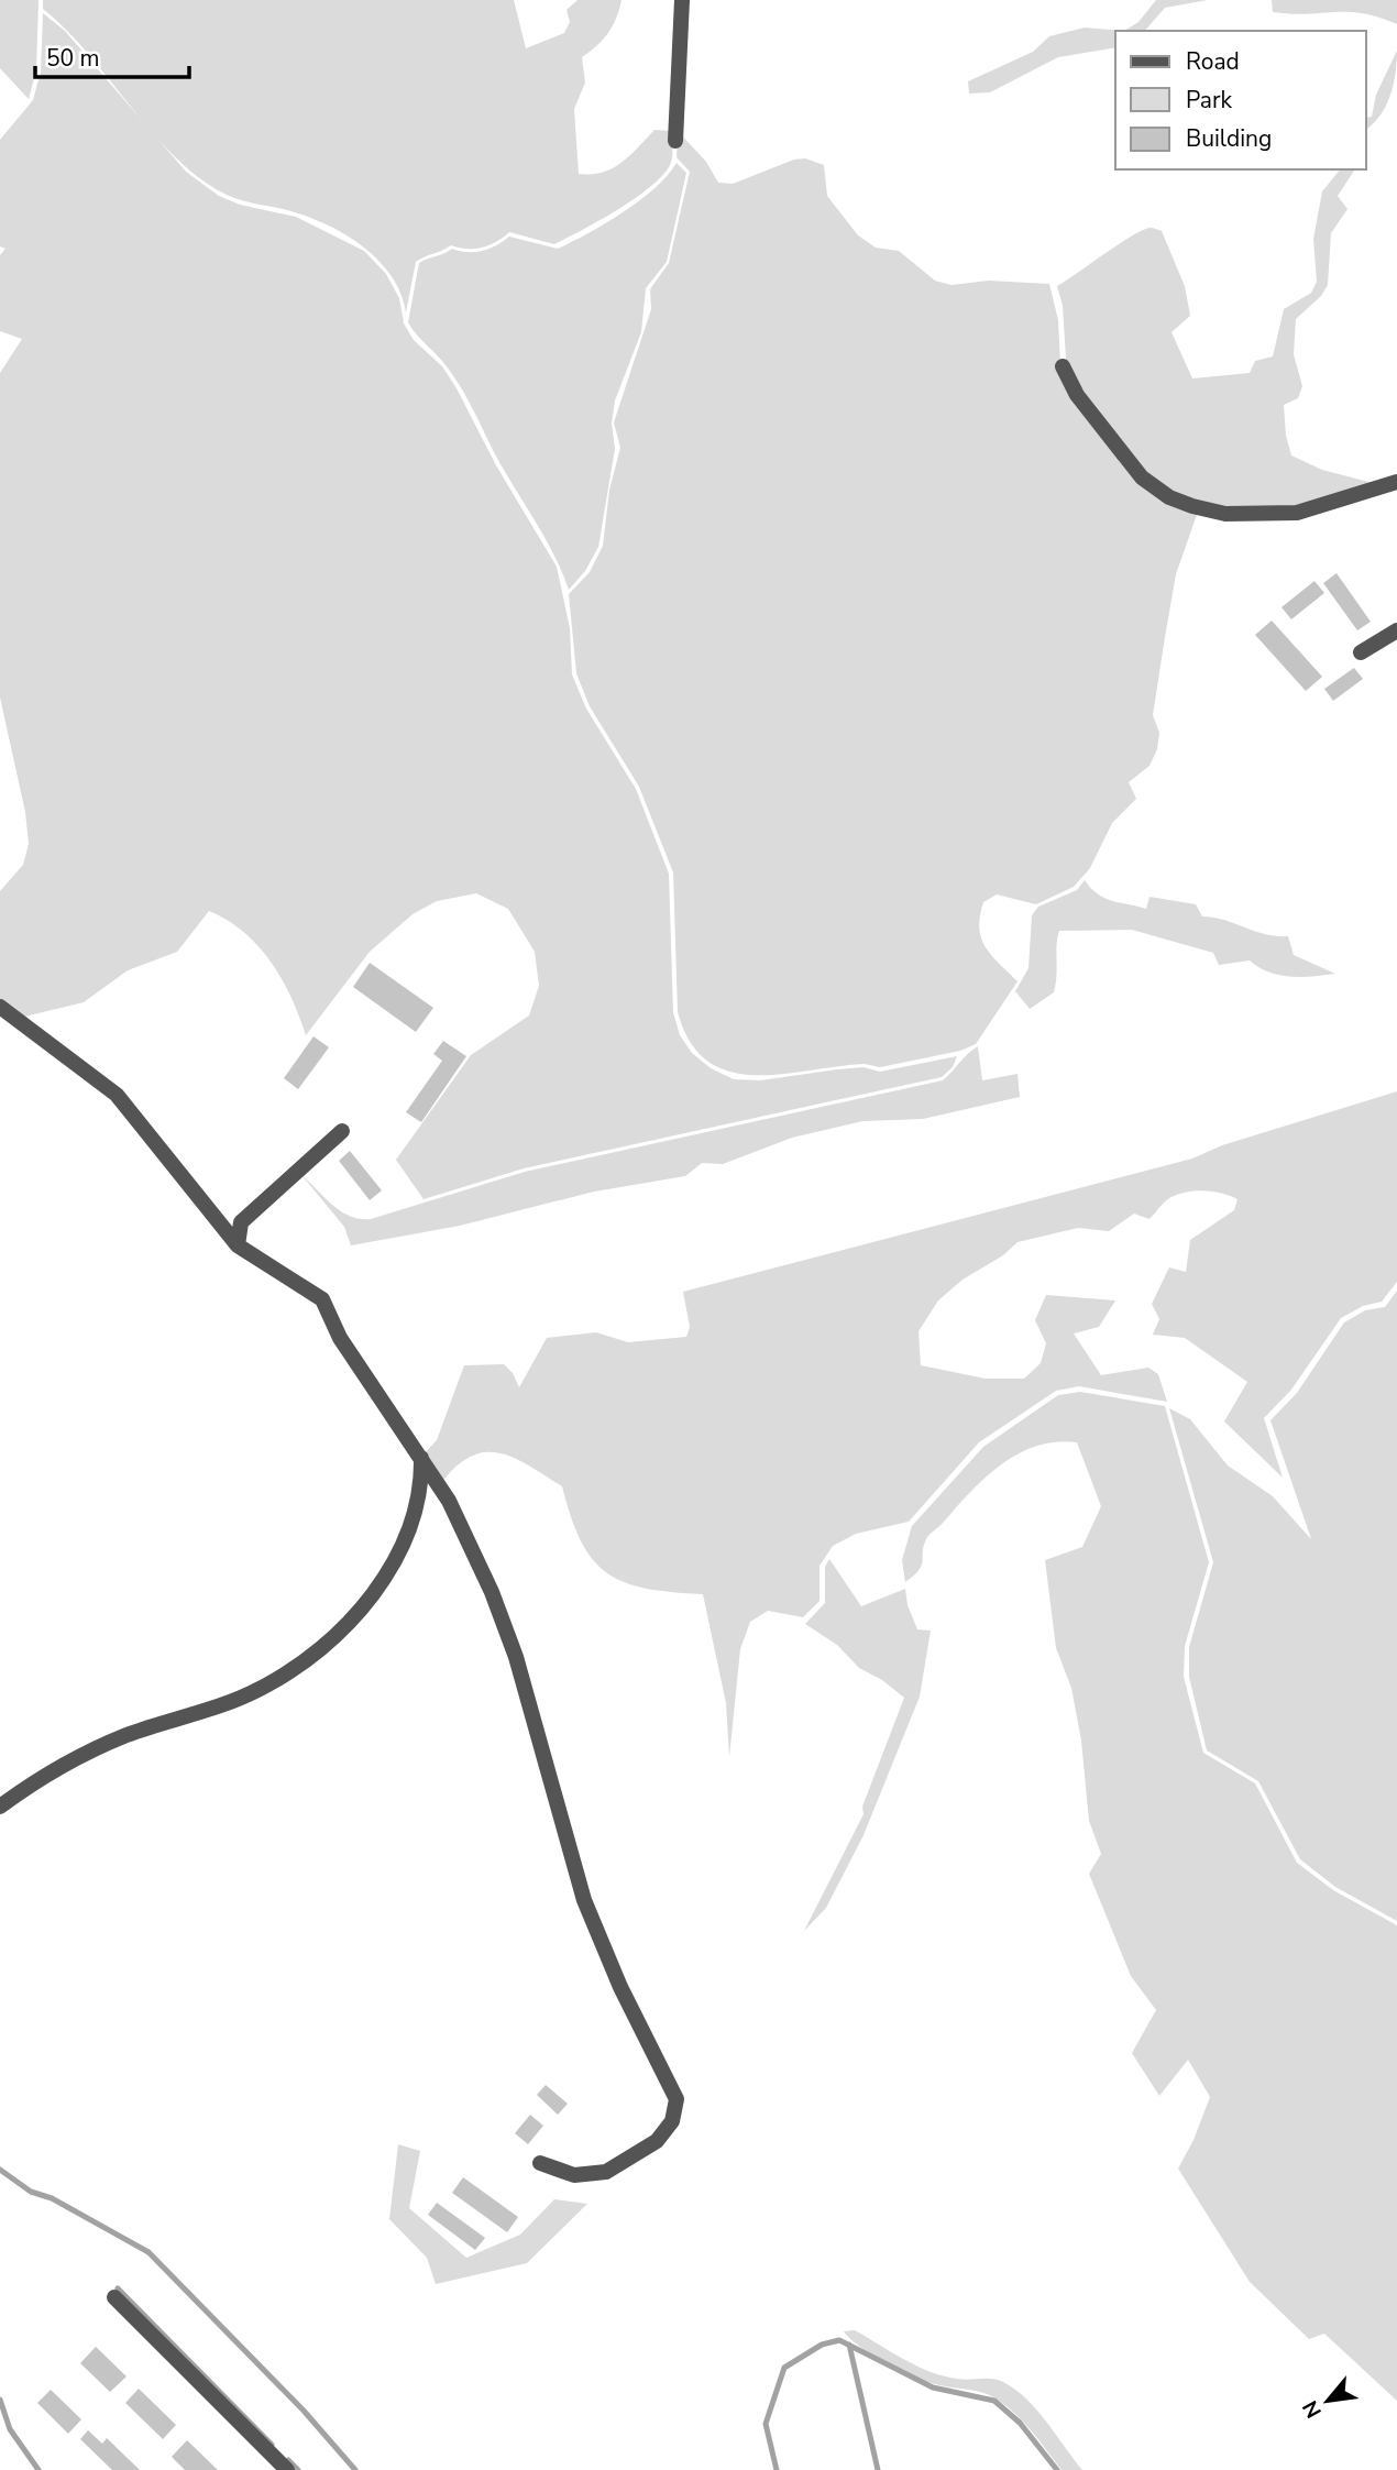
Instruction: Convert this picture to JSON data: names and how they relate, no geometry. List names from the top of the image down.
{
  "legend": ["Road", "Park", "Building"],
  "scale_bar": "50 m",
  "north": "bottom left"
}
